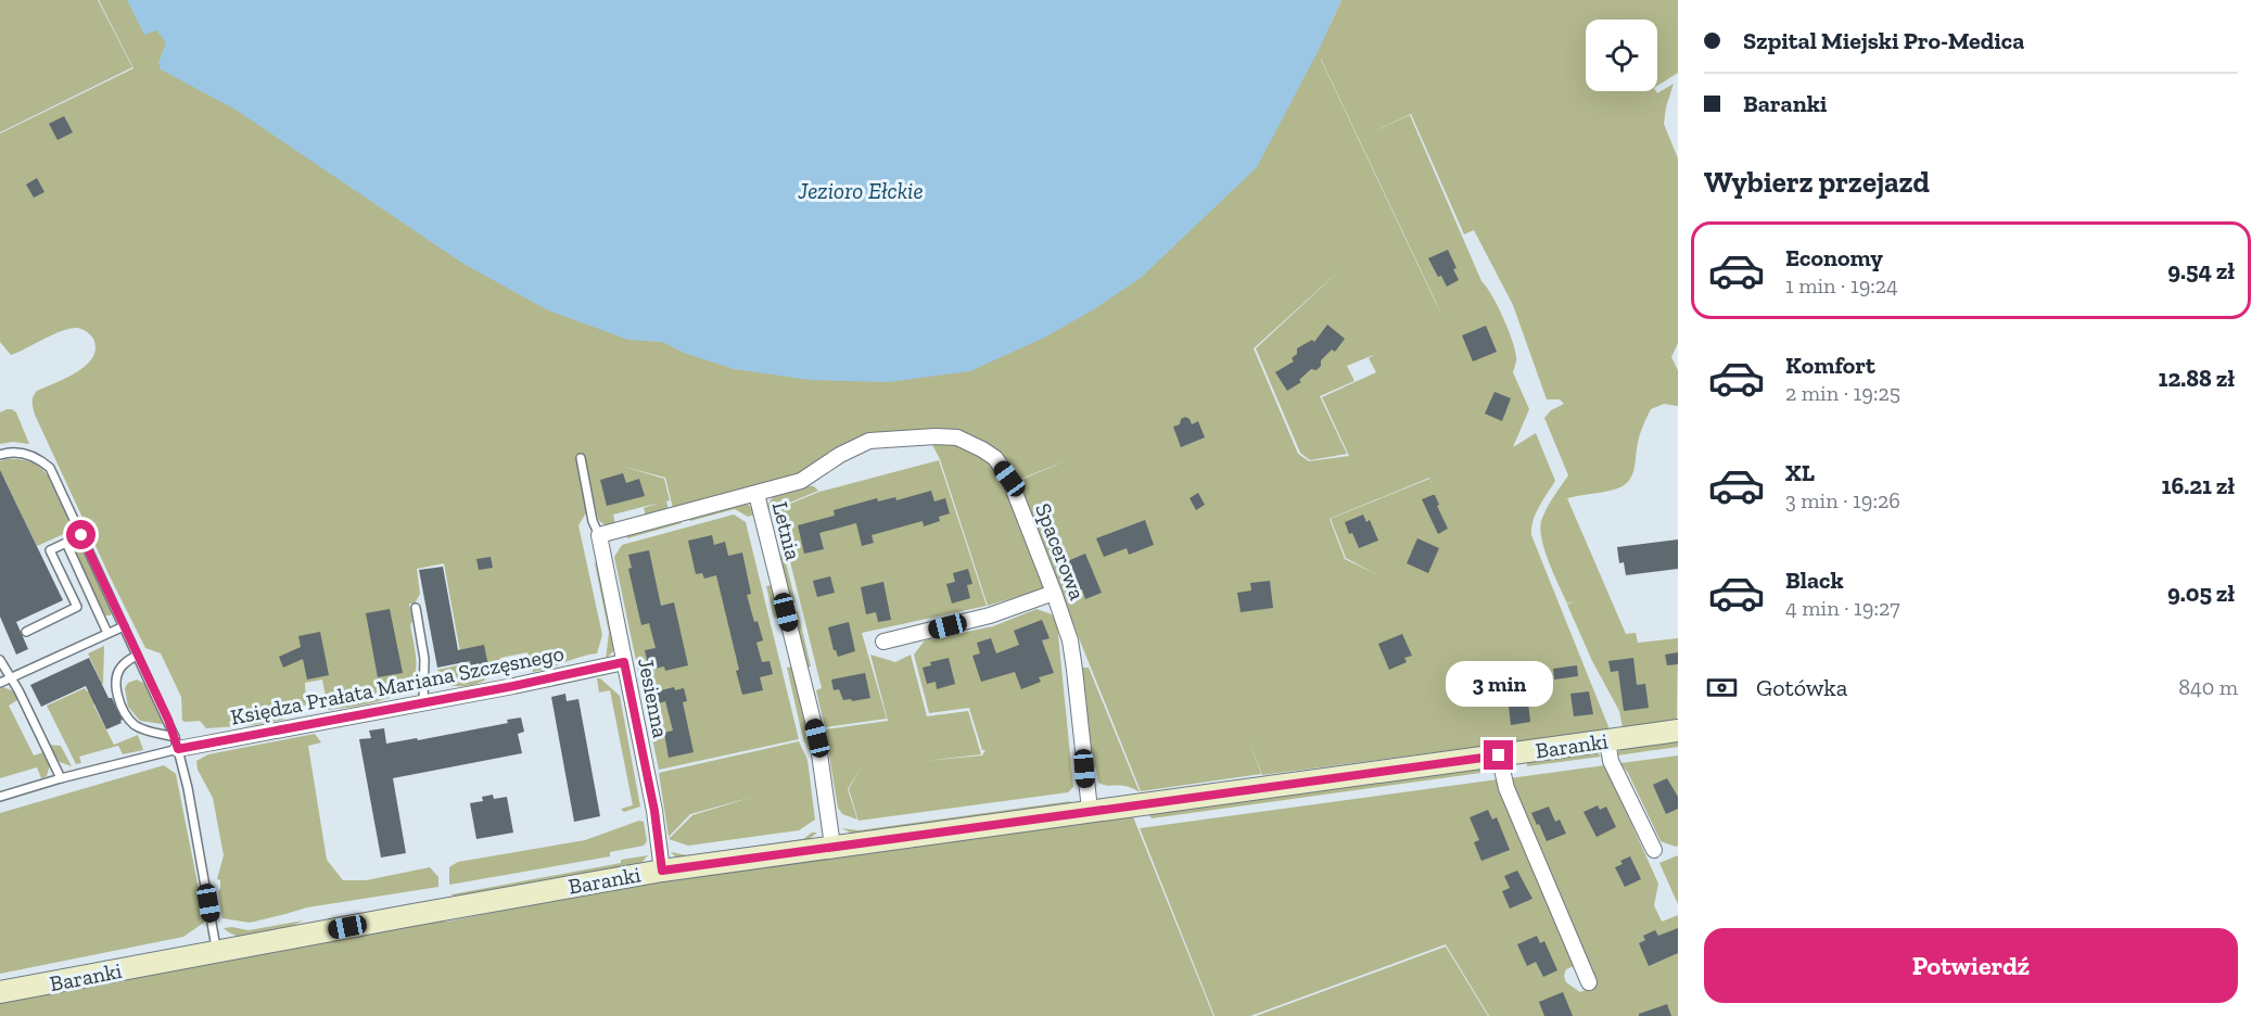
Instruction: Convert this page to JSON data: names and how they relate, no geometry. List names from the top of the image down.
{
  "streets": {
    "street": [
      "Letnia",
      "Spacerowa",
      "Księdza Prałata Mariana Szczęsnego",
      "Jesienna",
      "Baranki"
    ]
  },
  "crossings": [
    ["Letnia", "Spacerowa"],
    ["Letnia", "Baranki"],
    ["Spacerowa", "Jesienna"],
    ["Spacerowa", "Baranki"],
    ["Księdza Prałata Mariana Szczęsnego", "Jesienna"],
    ["Jesienna", "Baranki"]
  ],
  "water": ["Jezioro Ełckie"],
  "page": {
    "banner": ["Szpital Miejski Pro-Medica", "Baranki"],
    "heading": "Wybierz przejazd",
    "list": [
      {
        "name": "Economy",
        "note": "1 min · 19:24",
        "value": "9.54 zł"
      },
      {
        "name": "Komfort",
        "note": "2 min · 19:25",
        "value": "12.88 zł"
      },
      {
        "name": "XL",
        "note": "3 min · 19:26",
        "value": "16.21 zł"
      },
      {
        "name": "Black",
        "note": "4 min · 19:27",
        "value": "9.05 zł"
      }
    ],
    "pay": ["Gotówka", "840 m"],
    "bubble": "3 min",
    "buttons": "Potwierdź"
  }
}
